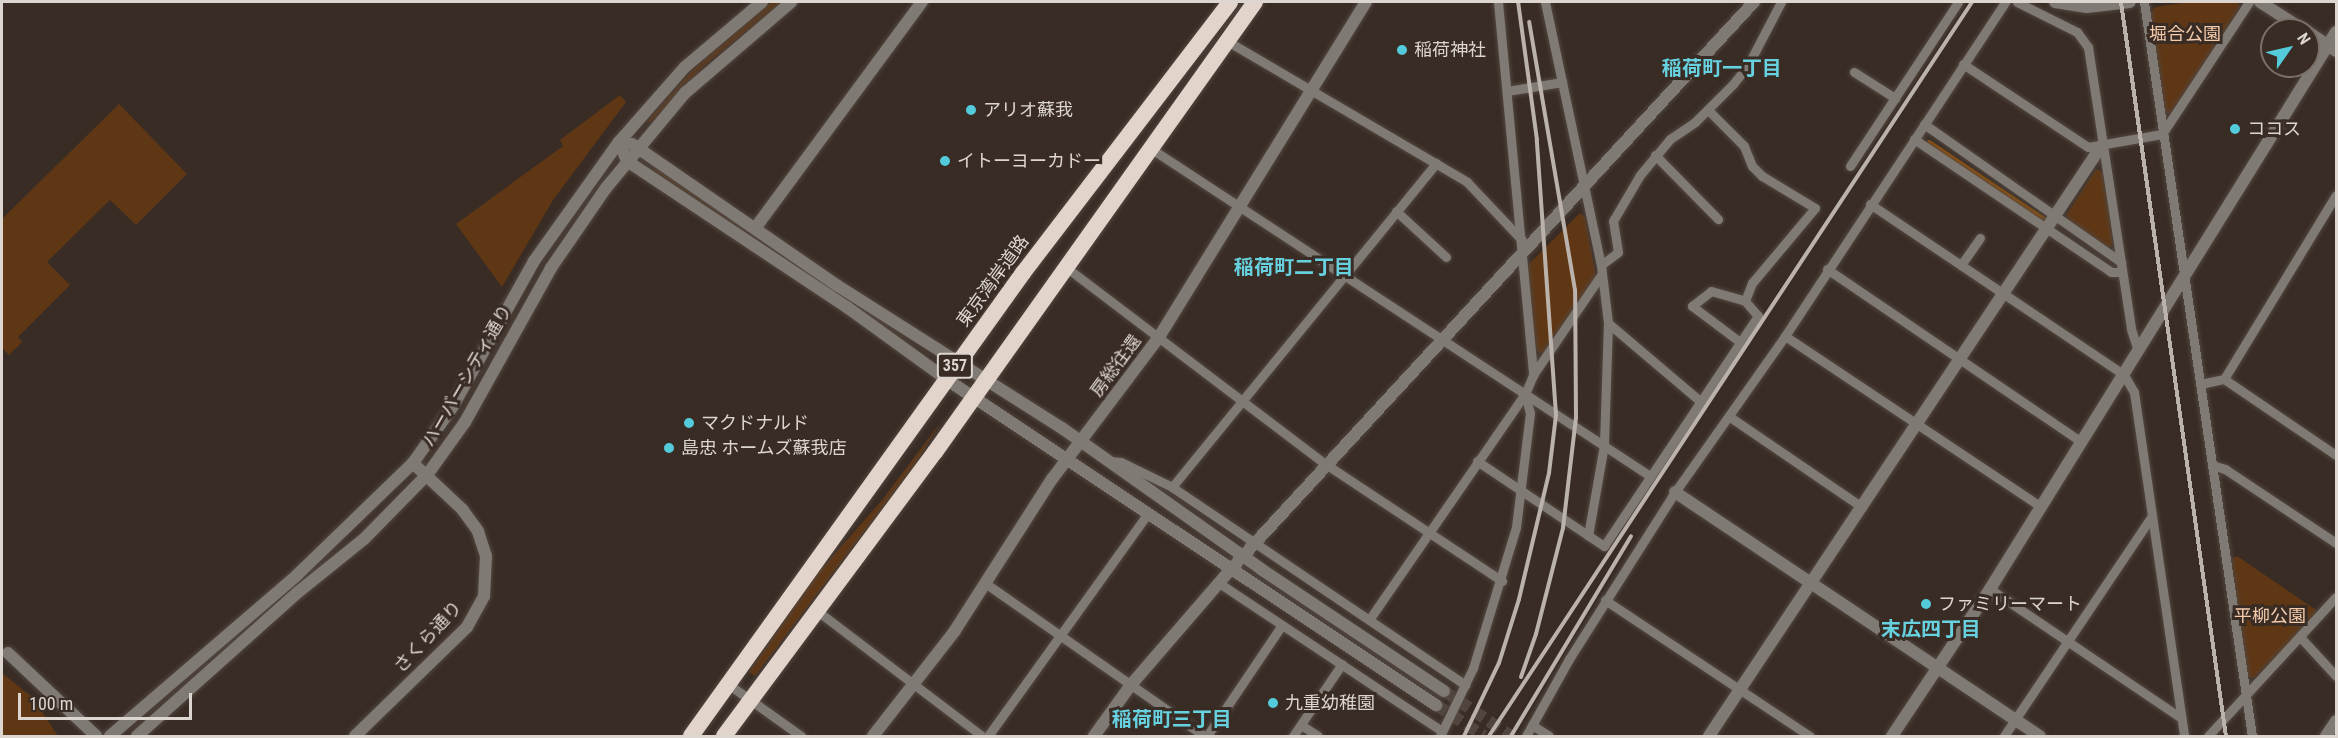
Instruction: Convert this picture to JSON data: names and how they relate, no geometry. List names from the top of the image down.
{
  "streets": {
    "highway": ["東京湾岸道路", "357"],
    "street": ["房総往還", "ハーバーシティ通り", "さくら通り"]
  },
  "crossings": [
    ["ハーバーシティ通り", "さくら通り"]
  ],
  "districts": [
    "稲荷町一丁目",
    "稲荷町二丁目",
    "末広四丁目",
    "稲荷町三丁目"
  ],
  "parks": ["堀合公園", "平柳公園"],
  "places": [
    "稲荷神社",
    "アリオ蘇我",
    "ココス",
    "イトーヨーカドー",
    "マクドナルド",
    "島忠 ホームズ蘇我店",
    "ファミリーマート",
    "九重幼稚園"
  ],
  "scale_bar": "100 m",
  "north": "top right"
}
